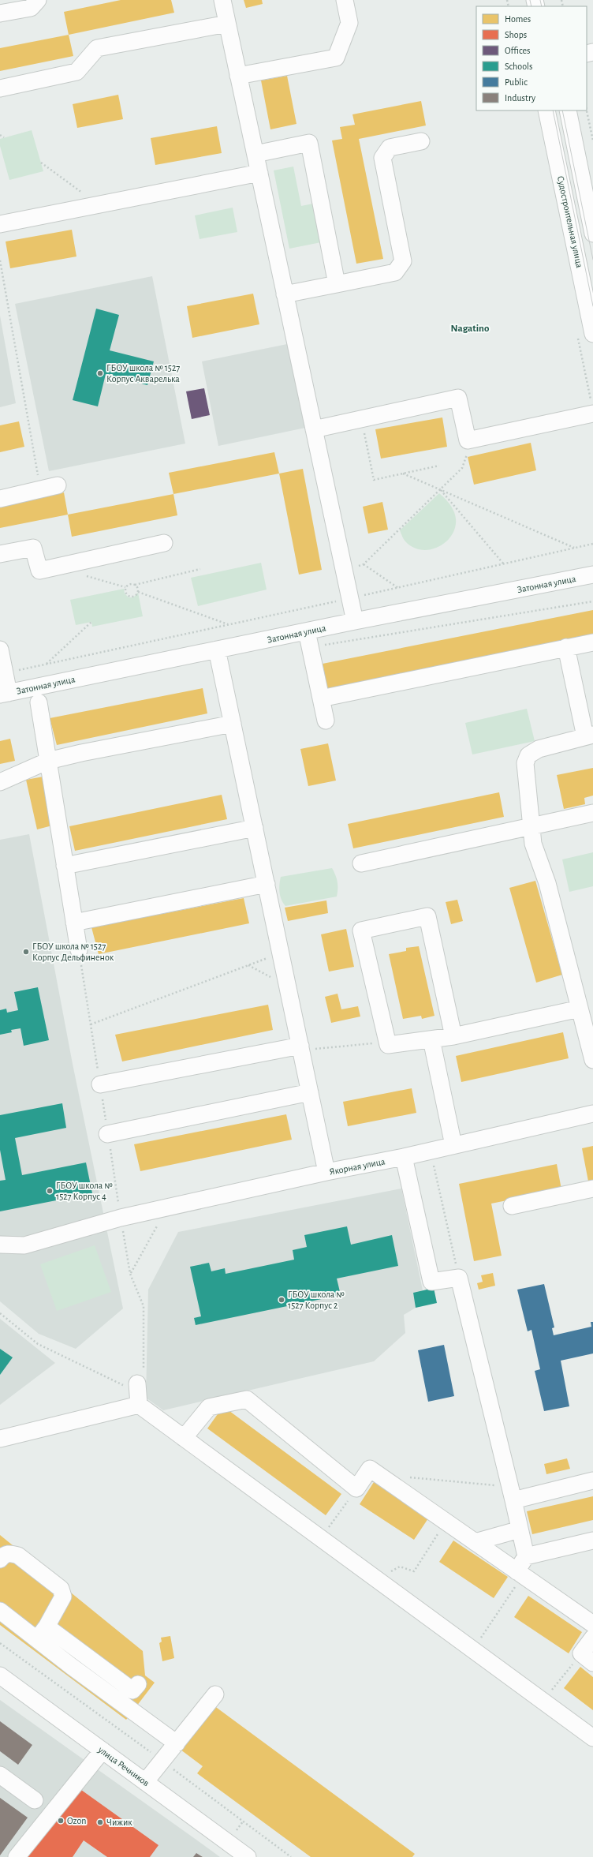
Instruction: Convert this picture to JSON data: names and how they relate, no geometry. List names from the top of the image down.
{
  "streets": {
    "street": [
      "Судостроительная улица",
      "Затонная улица",
      "Якорная улица",
      "улица Речников"
    ]
  },
  "districts": ["Nagatino"],
  "places": [
    "ГБОУ школа № 1527 Корпус Акварелька",
    "ГБОУ школа № 1527 Корпус Дельфиненок",
    "ГБОУ школа № 1527 Корпус 4",
    "ГБОУ школа № 1527 Корпус 2",
    "Ozon",
    "Чижик"
  ],
  "legend": [
    "Homes",
    "Shops",
    "Offices",
    "Schools",
    "Public",
    "Industry"
  ]
}
